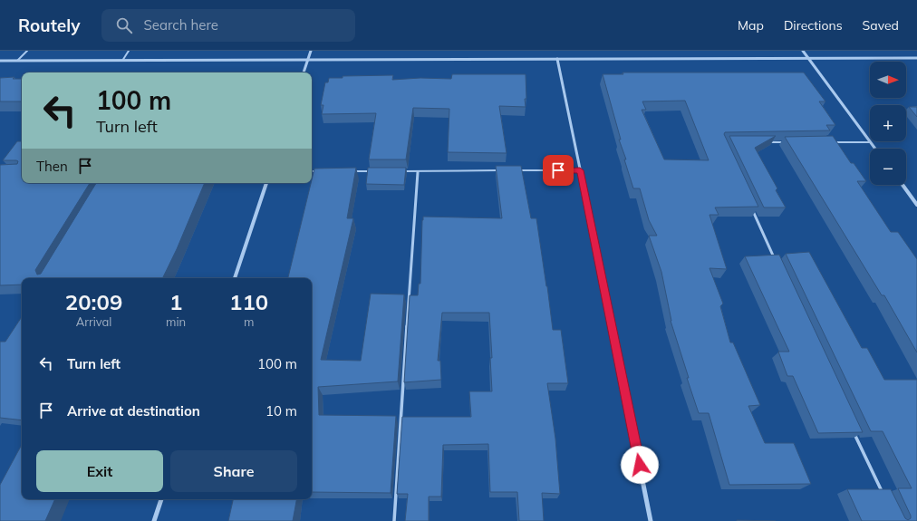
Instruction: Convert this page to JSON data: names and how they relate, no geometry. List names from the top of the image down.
{
  "north": "right",
  "page": {
    "header": "Routely",
    "search": "Search here",
    "nav": ["Map", "Directions", "Saved"],
    "map_buttons": ["+", "−"],
    "turn": ["100 m", "Turn left"],
    "then": "Then",
    "eta": [
      "20:09",
      "Arrival",
      "1",
      "min",
      "110",
      "m"
    ],
    "list": [
      {
        "name": "Turn left",
        "value": "100 m"
      },
      {
        "name": "Arrive at destination",
        "value": "10 m"
      }
    ],
    "buttons": ["Exit", "Share"]
  }
}
